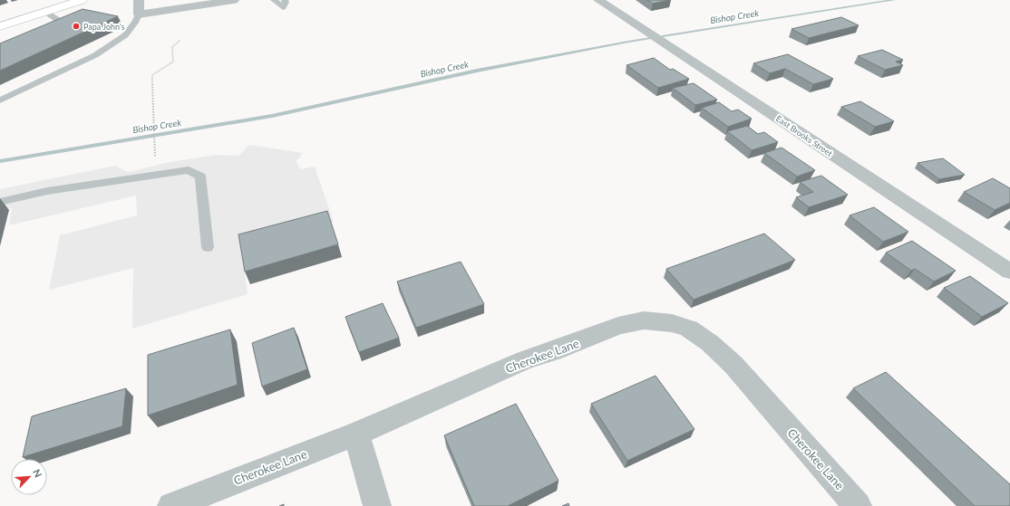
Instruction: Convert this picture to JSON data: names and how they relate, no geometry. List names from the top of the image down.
{
  "streets": {
    "street": ["East Brooks Street", "Cherokee Lane"]
  },
  "water": ["Bishop Creek"],
  "places": ["Papa John's"],
  "north": "top right"
}
